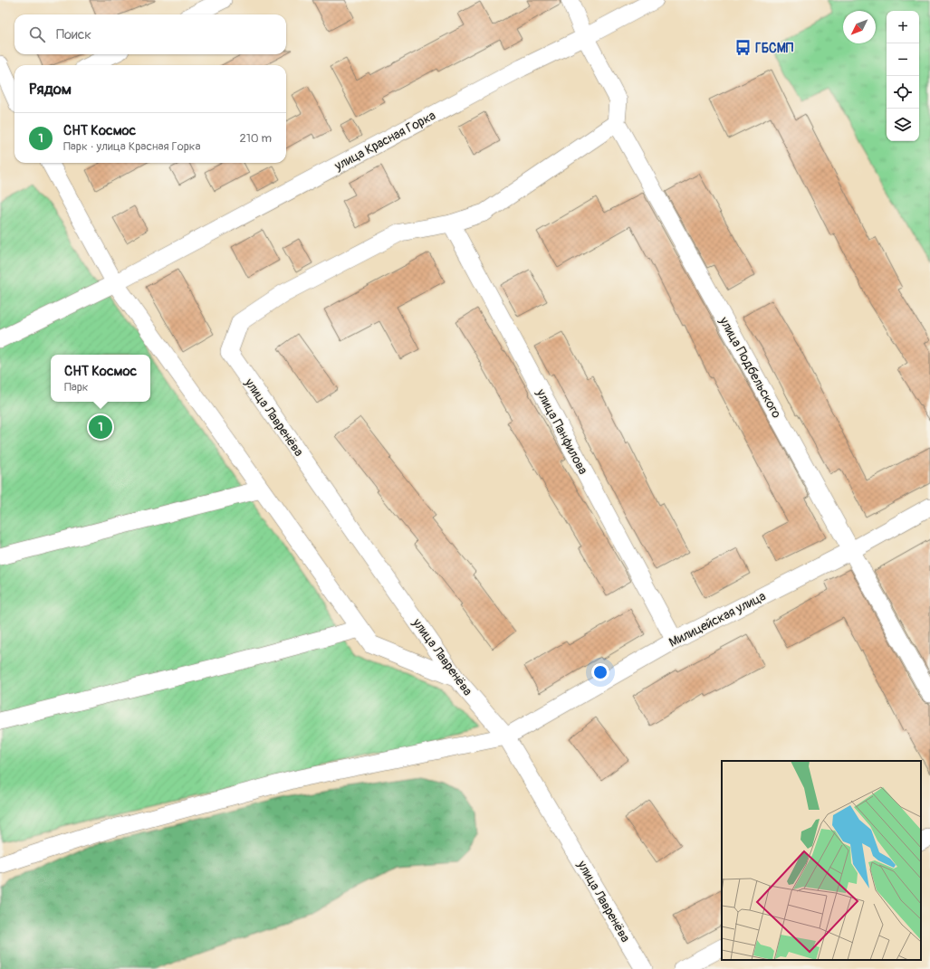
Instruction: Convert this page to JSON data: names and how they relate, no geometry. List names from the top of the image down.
{
  "streets": {
    "street": [
      "улица Красная Горка",
      "улица Подбельского",
      "улица Лавренёва",
      "улица Панфилова",
      "Милицейская улица"
    ]
  },
  "crossings": [
    ["улица Подбельского", "Милицейская улица"],
    ["улица Лавренёва", "улица Панфилова"],
    ["улица Лавренёва", "Милицейская улица"],
    ["улица Панфилова", "Милицейская улица"]
  ],
  "places": {
    "bus stop": ["ГБСМП"]
  },
  "north": "bottom left",
  "page": {
    "map_buttons": ["+", "−"],
    "search": "Поиск",
    "heading": "Рядом",
    "list": [
      {
        "mark": "1",
        "name": "СНТ Космос",
        "note": "Парк · улица Красная Горка",
        "value": "210 m"
      }
    ],
    "popup": ["СНТ Космос", "Парк"],
    "pins": "1"
  }
}
